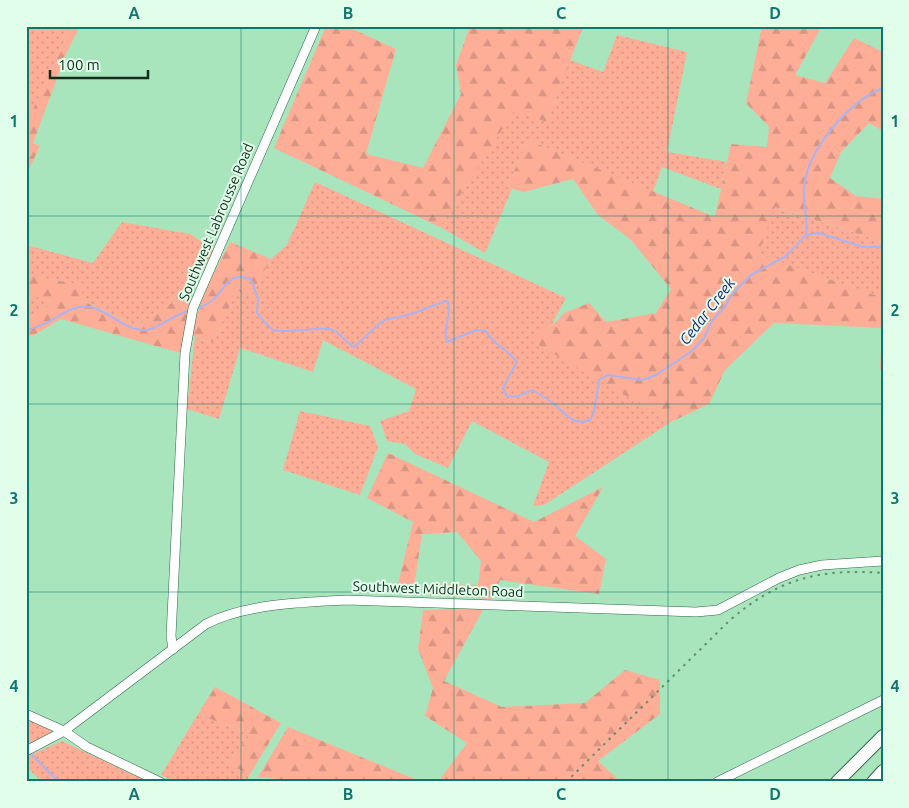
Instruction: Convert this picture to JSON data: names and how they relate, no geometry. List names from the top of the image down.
{
  "streets": {
    "street": ["Southwest Labrousse Road", "Southwest Middleton Road"]
  },
  "crossings": [
    ["Southwest Labrousse Road", "Southwest Middleton Road"]
  ],
  "water": ["Cedar Creek"],
  "scale_bar": "100 m",
  "grid": {
    "columns": [
      "A",
      "B",
      "C",
      "D"
    ],
    "rows": [
      "1",
      "2",
      "3",
      "4"
    ]
  }
}
